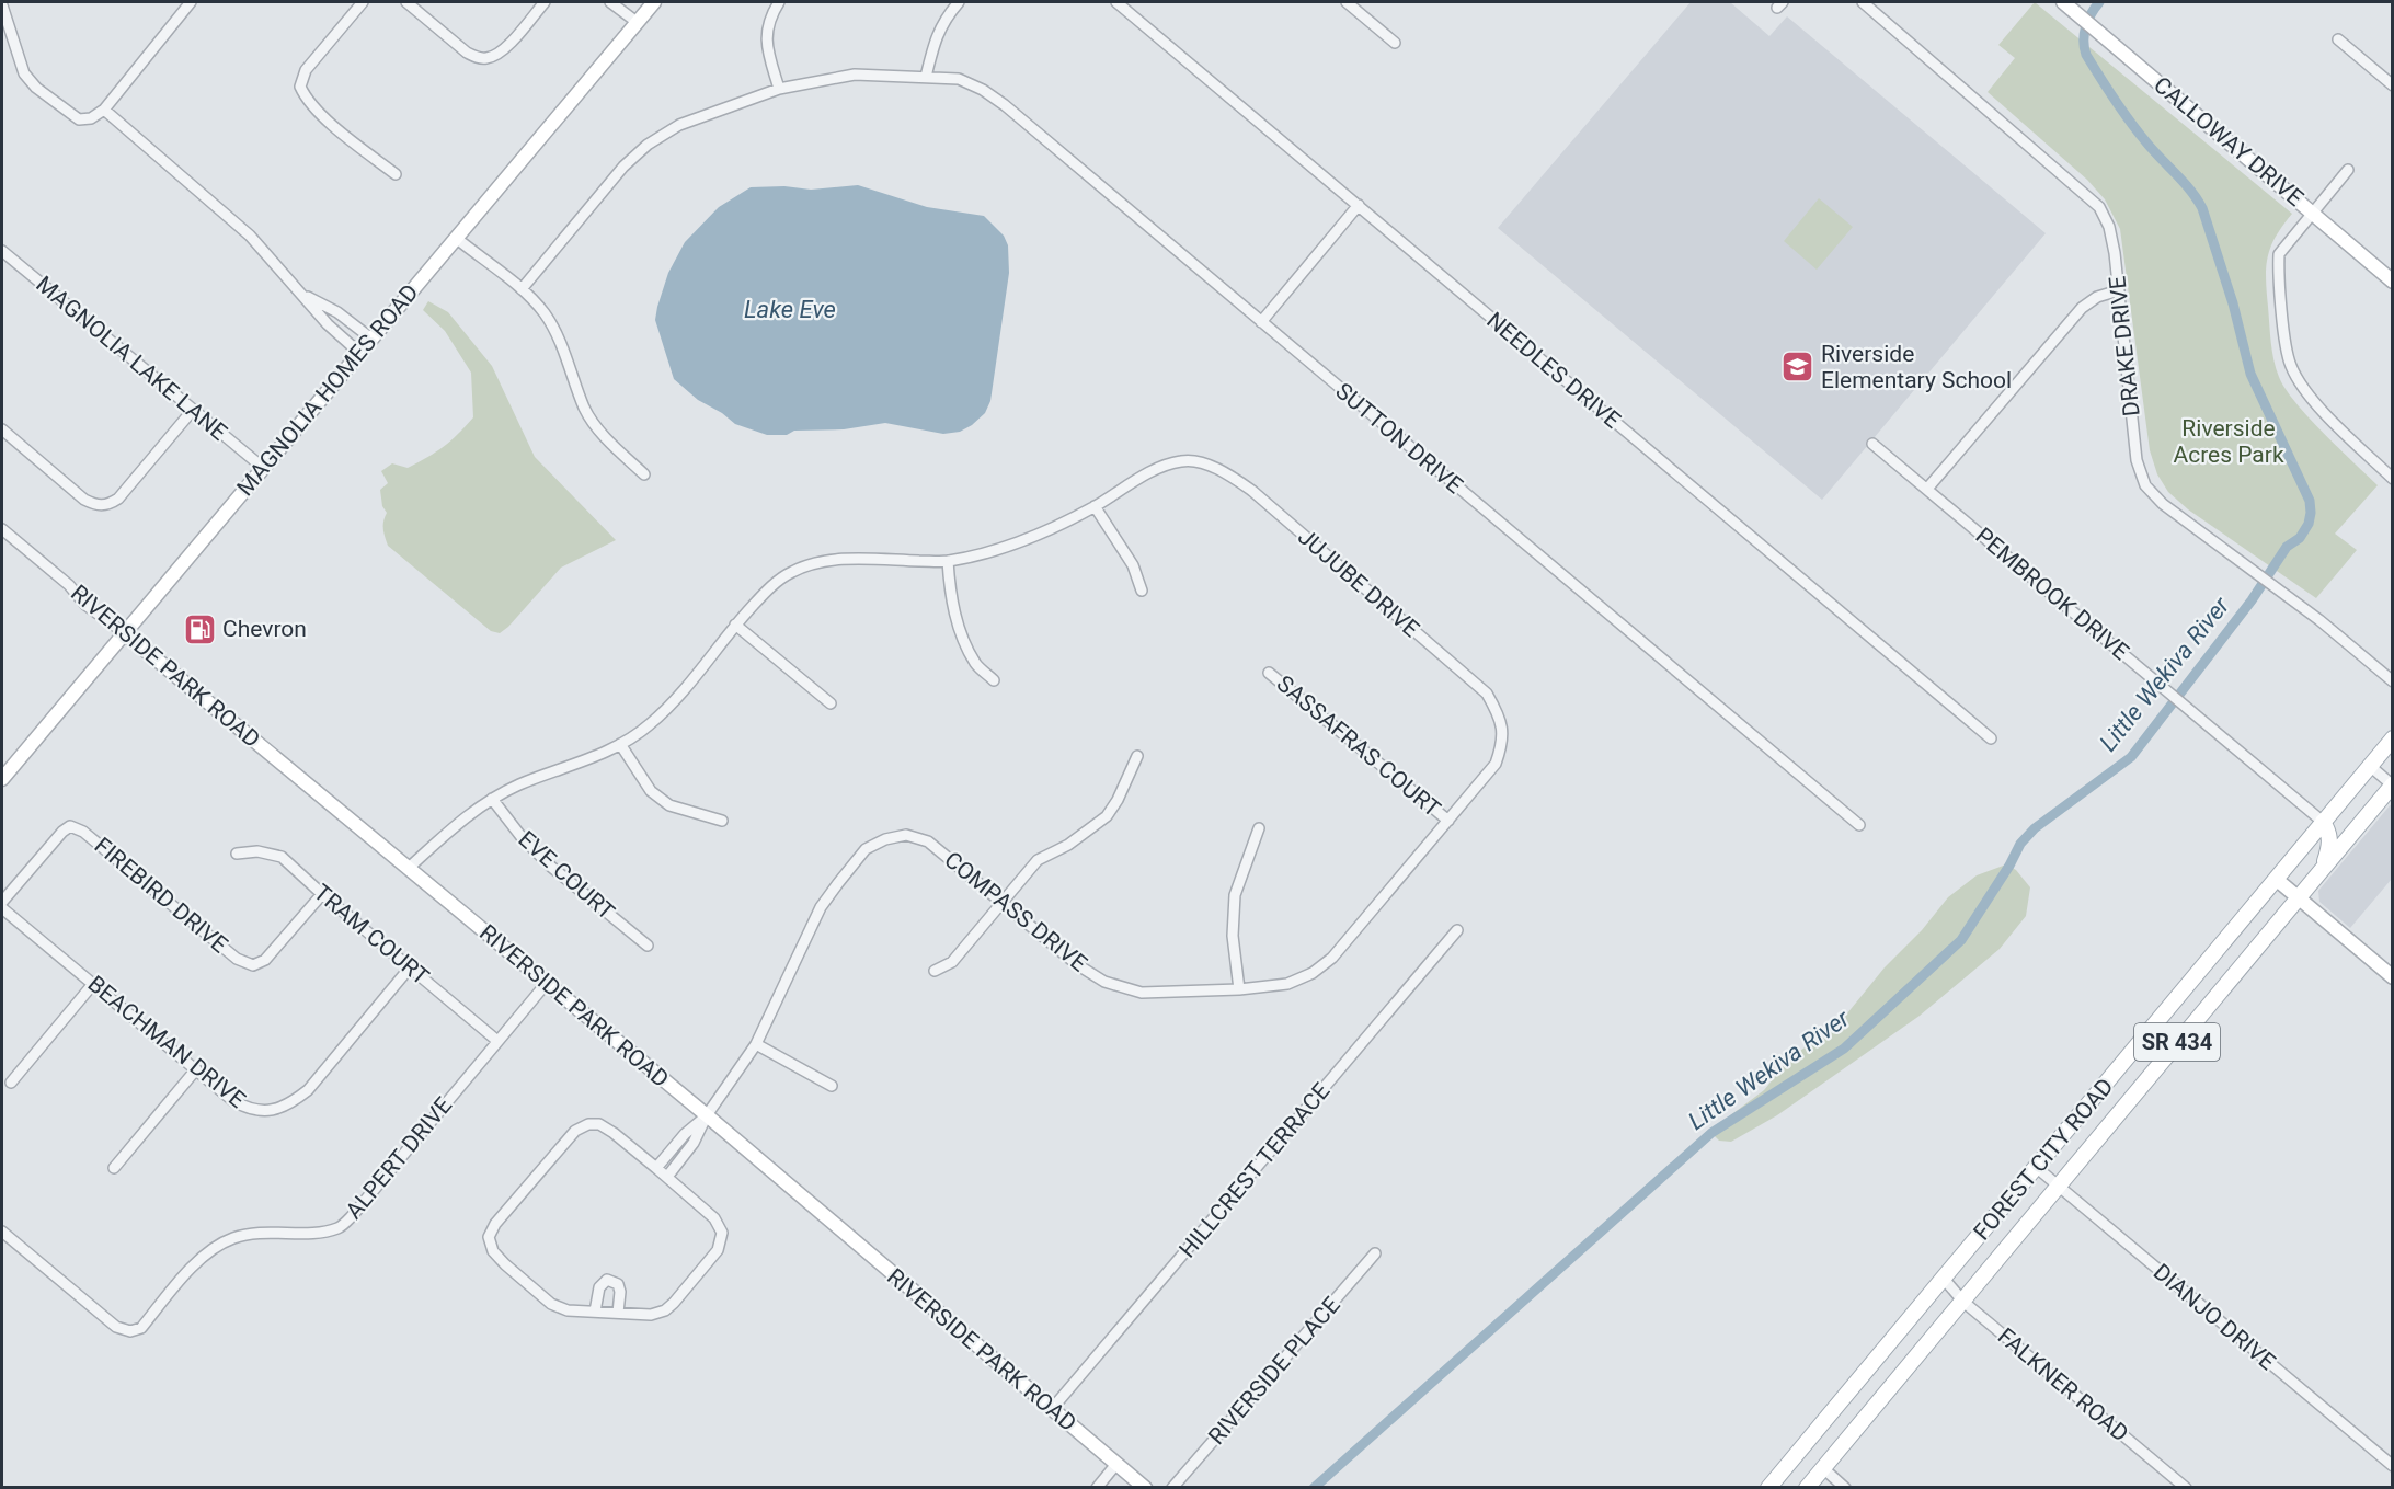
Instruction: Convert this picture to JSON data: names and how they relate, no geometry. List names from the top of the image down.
{
  "streets": {
    "main road": ["SR 434", "FOREST CITY ROAD"],
    "street": [
      "CALLOWAY DRIVE",
      "DRAKE DRIVE",
      "MAGNOLIA LAKE LANE",
      "NEEDLES DRIVE",
      "MAGNOLIA HOMES ROAD",
      "SUTTON DRIVE",
      "JUJUBE DRIVE",
      "PEMBROOK DRIVE",
      "RIVERSIDE PARK ROAD",
      "SASSAFRAS COURT",
      "EVE COURT",
      "FIREBIRD DRIVE",
      "COMPASS DRIVE",
      "TRAM COURT",
      "BEACHMAN DRIVE",
      "ALPERT DRIVE",
      "HILLCREST TERRACE",
      "DIANJO DRIVE",
      "RIVERSIDE PLACE",
      "FALKNER ROAD"
    ]
  },
  "crossings": [
    ["MAGNOLIA LAKE LANE", "MAGNOLIA HOMES ROAD"],
    ["MAGNOLIA HOMES ROAD", "RIVERSIDE PARK ROAD"],
    ["JUJUBE DRIVE", "RIVERSIDE PARK ROAD"],
    ["JUJUBE DRIVE", "SASSAFRAS COURT"],
    ["JUJUBE DRIVE", "EVE COURT"],
    ["JUJUBE DRIVE", "COMPASS DRIVE"],
    ["PEMBROOK DRIVE", "FOREST CITY ROAD"],
    ["RIVERSIDE PARK ROAD", "COMPASS DRIVE"],
    ["RIVERSIDE PARK ROAD", "ALPERT DRIVE"],
    ["RIVERSIDE PARK ROAD", "HILLCREST TERRACE"],
    ["SASSAFRAS COURT", "COMPASS DRIVE"],
    ["FIREBIRD DRIVE", "TRAM COURT"],
    ["TRAM COURT", "BEACHMAN DRIVE"],
    ["TRAM COURT", "ALPERT DRIVE"],
    ["FOREST CITY ROAD", "DIANJO DRIVE"],
    ["FOREST CITY ROAD", "FALKNER ROAD"]
  ],
  "water": ["Lake Eve", "Little Wekiva River"],
  "parks": ["Riverside Acres Park"],
  "places": {
    "school or university": ["Riverside Elementary School"],
    "fuel station": ["Chevron"]
  }
}
